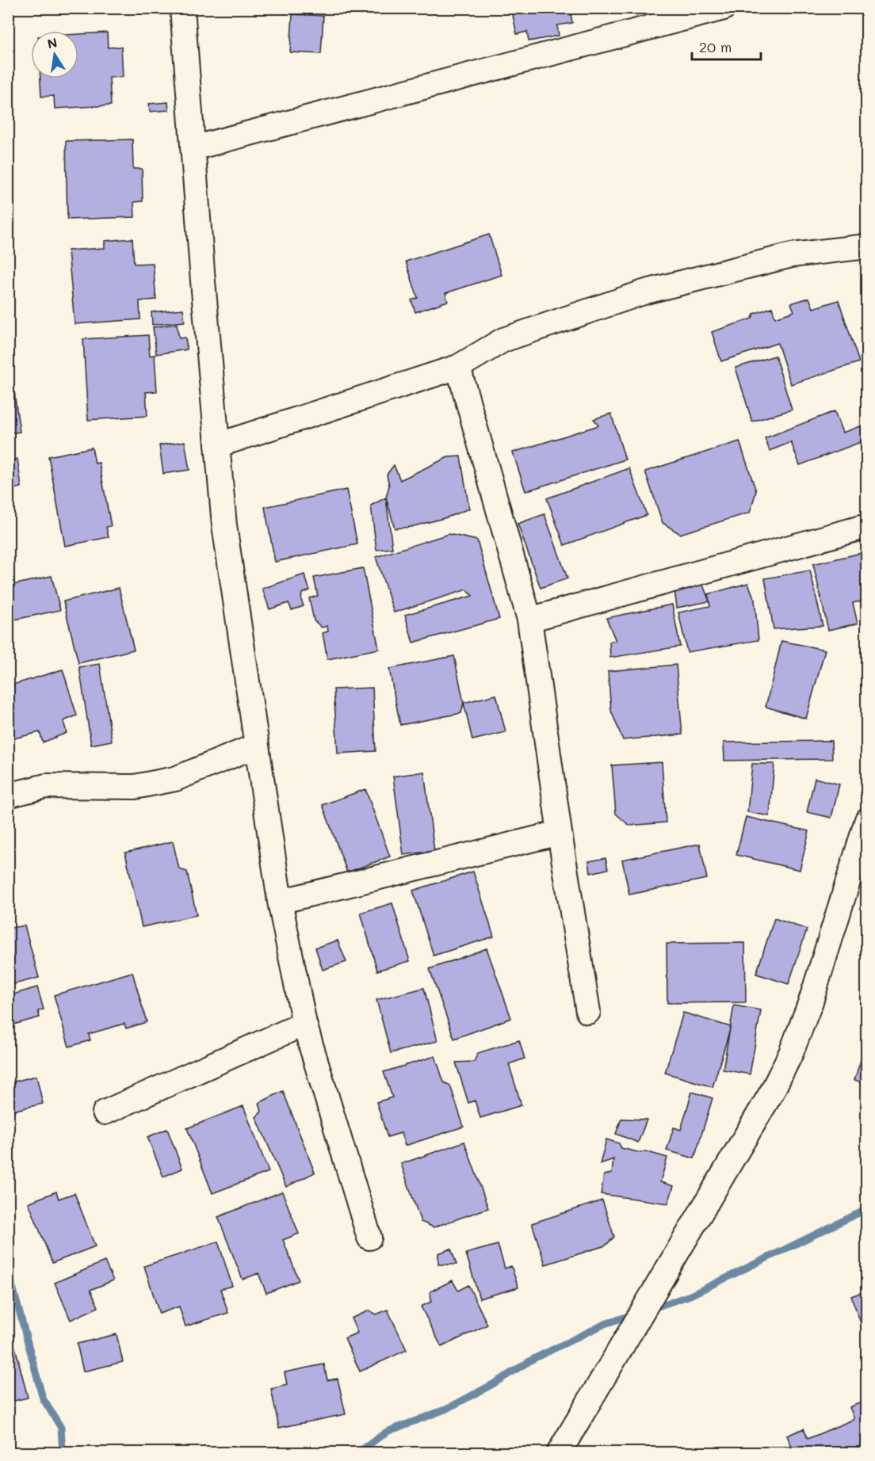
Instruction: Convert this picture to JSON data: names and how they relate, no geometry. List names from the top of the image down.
{
  "scale_bar": "20 m",
  "north": "top"
}
